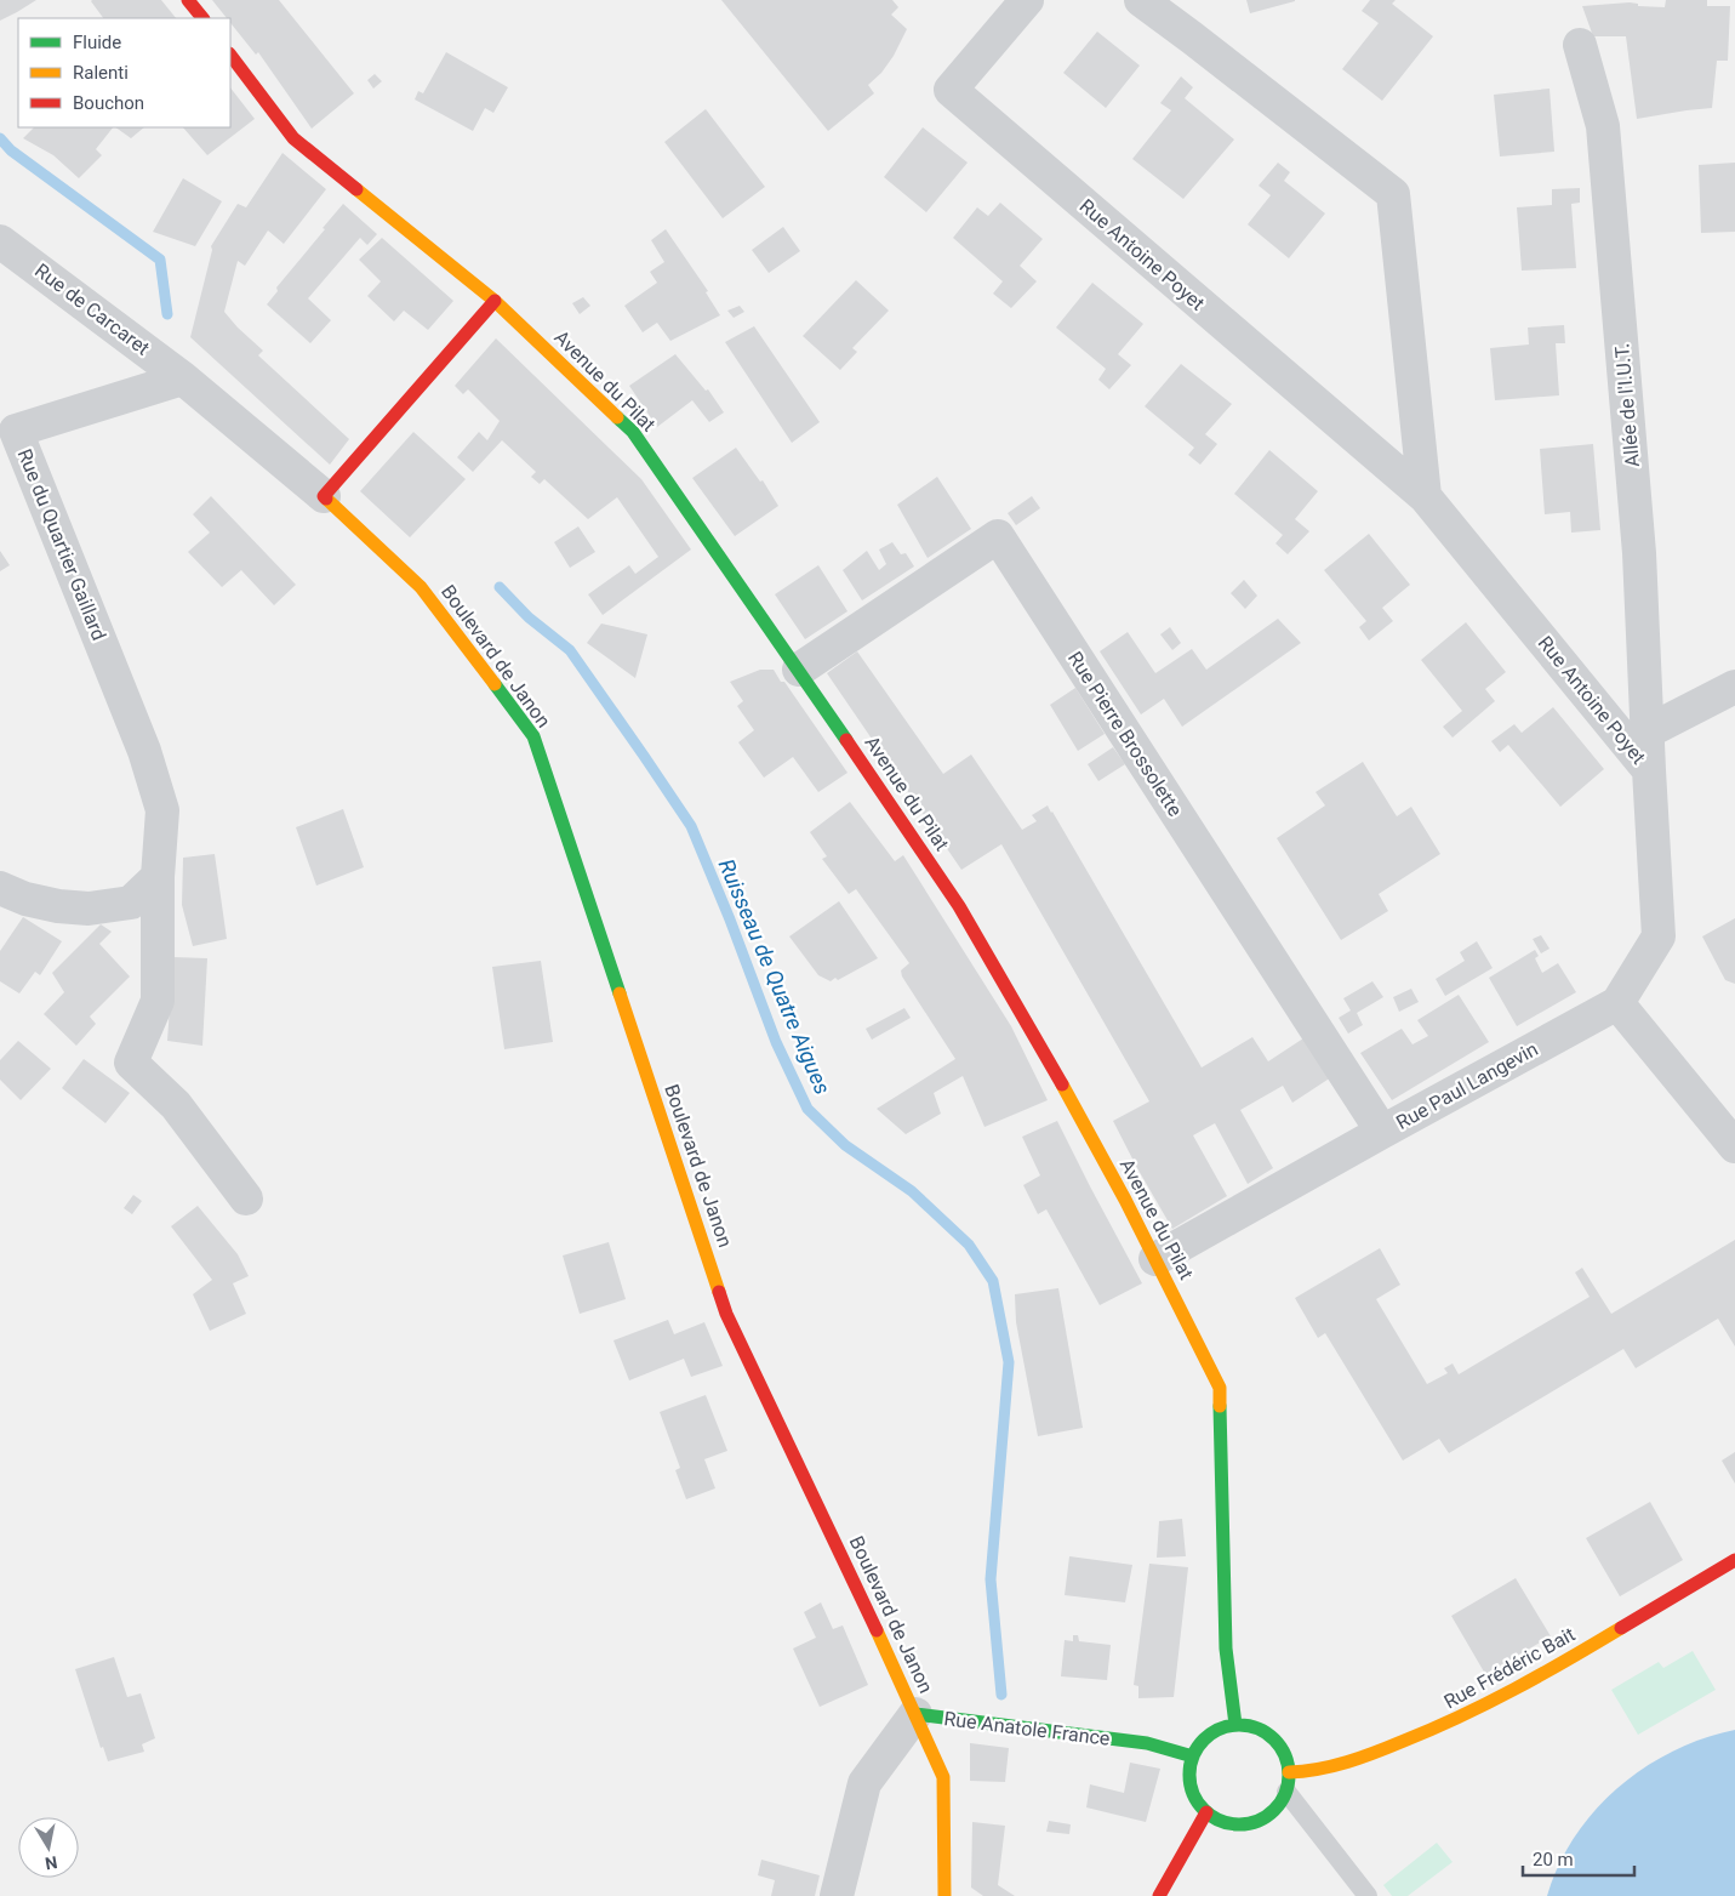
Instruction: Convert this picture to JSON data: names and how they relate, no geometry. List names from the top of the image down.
{
  "streets": {
    "street": [
      "Rue Antoine Poyet",
      "Rue de Carcaret",
      "Avenue du Pilat",
      "Allée de l'I.U.T.",
      "Rue du Quartier Gaillard",
      "Boulevard de Janon",
      "Rue Pierre Brossolette",
      "Rue Paul Langevin",
      "Rue Frédéric Bait",
      "Rue Anatole France"
    ]
  },
  "crossings": [
    ["Rue Antoine Poyet", "Allée de l'I.U.T."],
    ["Rue Antoine Poyet", "Rue Paul Langevin"],
    ["Rue de Carcaret", "Rue du Quartier Gaillard"],
    ["Avenue du Pilat", "Rue Pierre Brossolette"],
    ["Avenue du Pilat", "Rue Paul Langevin"],
    ["Avenue du Pilat", "Rue Frédéric Bait"],
    ["Avenue du Pilat", "Rue Anatole France"],
    ["Boulevard de Janon", "Rue Anatole France"],
    ["Rue Pierre Brossolette", "Rue Paul Langevin"],
    ["Rue Frédéric Bait", "Rue Anatole France"]
  ],
  "water": ["Ruisseau de Quatre Aigues"],
  "legend": ["Fluide", "Ralenti", "Bouchon"],
  "scale_bar": "20 m",
  "north": "bottom"
}
